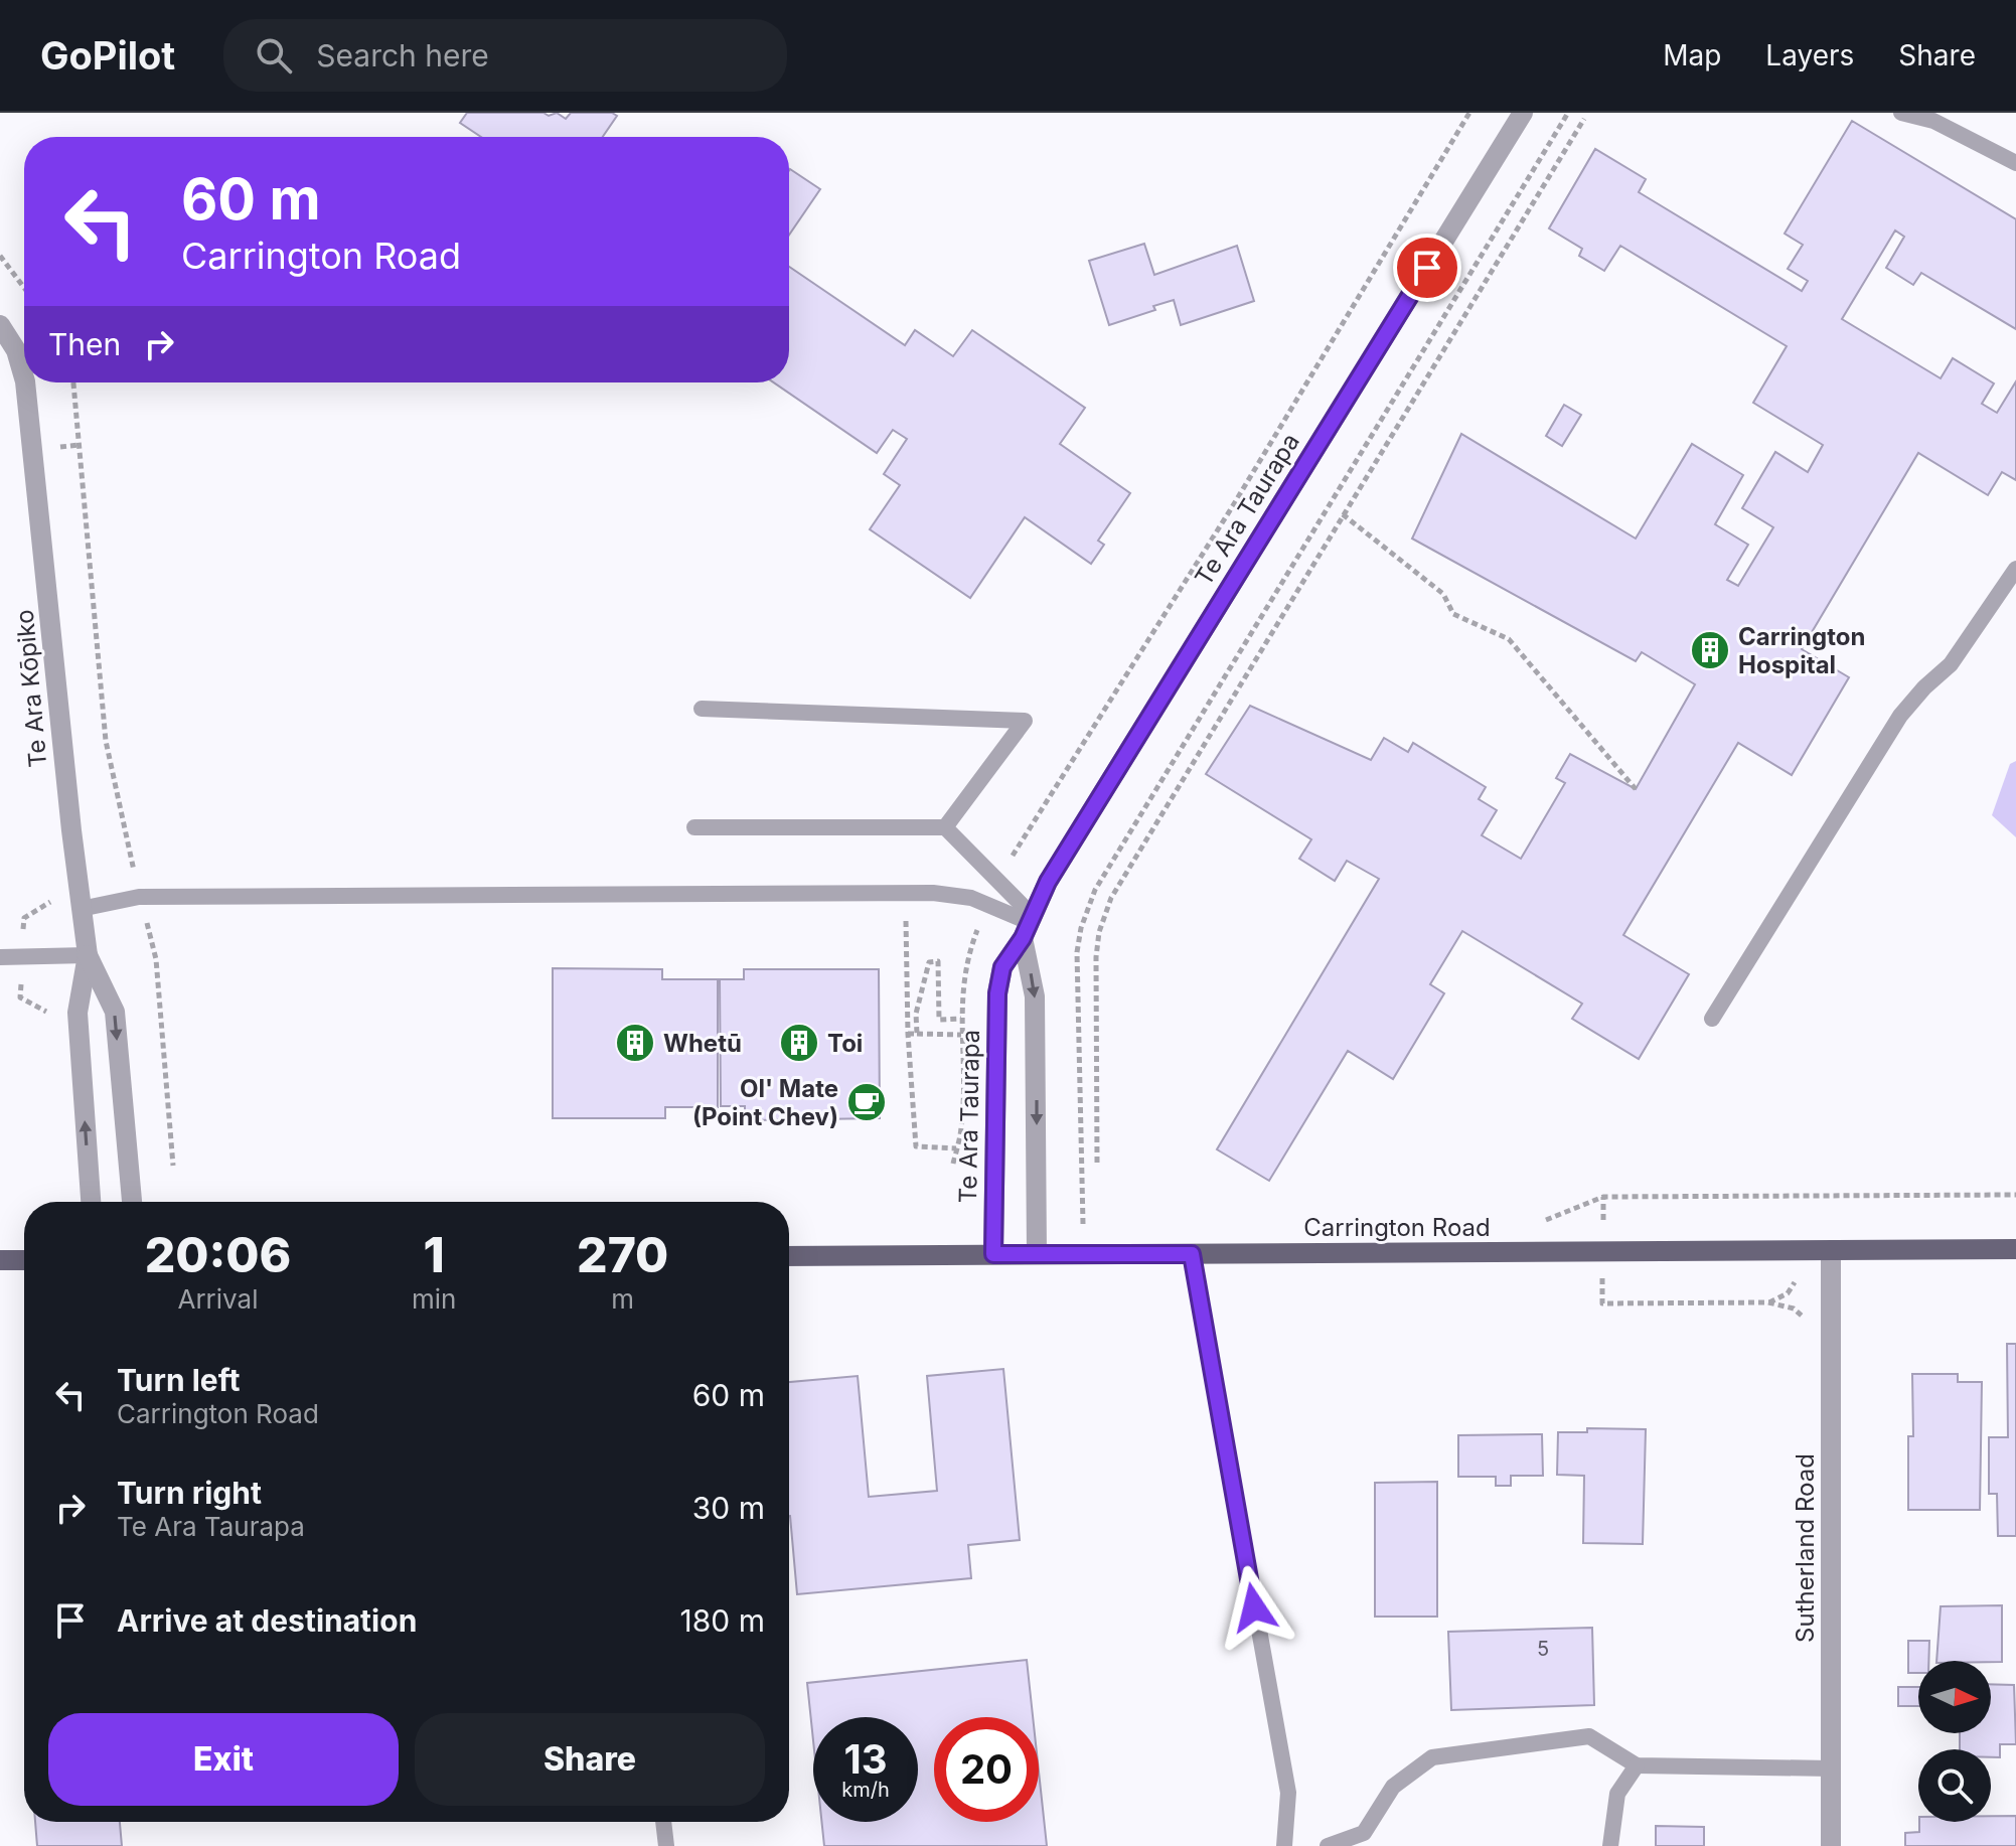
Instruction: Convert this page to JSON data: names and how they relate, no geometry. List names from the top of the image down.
{
  "streets": {
    "main road": ["Carrington Road"],
    "street": ["Te Ara Taurapa", "Te Ara Kōpiko", "Sutherland Road"]
  },
  "crossings": [
    ["Te Ara Taurapa", "Carrington Road"],
    ["Carrington Road", "Sutherland Road"]
  ],
  "places": {
    "building": ["Carrington Hospital", "Whetū", "Toi"],
    "cafe": ["Ol' Mate (Point Chev)"]
  },
  "house_numbers": ["5"],
  "north": "right",
  "page": {
    "header": "GoPilot",
    "search": "Search here",
    "nav": ["Map", "Layers", "Share"],
    "turn": ["60 m", "Carrington Road"],
    "then": "Then",
    "eta": [
      "20:06",
      "Arrival",
      "1",
      "min",
      "270",
      "m"
    ],
    "list": [
      {
        "name": "Turn left",
        "note": "Carrington Road",
        "value": "60 m"
      },
      {
        "name": "Turn right",
        "note": "Te Ara Taurapa",
        "value": "30 m"
      },
      {
        "name": "Arrive at destination",
        "value": "180 m"
      }
    ],
    "buttons": ["Exit", "Share"],
    "speed": "13 km/h",
    "limit": "20"
  }
}
